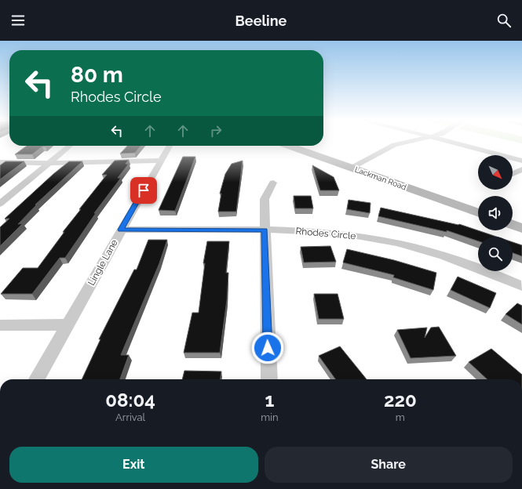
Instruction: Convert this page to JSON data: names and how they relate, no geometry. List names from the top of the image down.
{
  "streets": {
    "main road": ["Lackman Road"],
    "street": ["Rhodes Circle", "Lingle Lane"]
  },
  "crossings": [
    ["Rhodes Circle", "Lingle Lane"]
  ],
  "north": "bottom right",
  "page": {
    "header": "Beeline",
    "turn": ["80 m", "Rhodes Circle"],
    "eta": [
      "08:04",
      "Arrival",
      "1",
      "min",
      "220",
      "m"
    ],
    "buttons": ["Exit", "Share"]
  }
}
